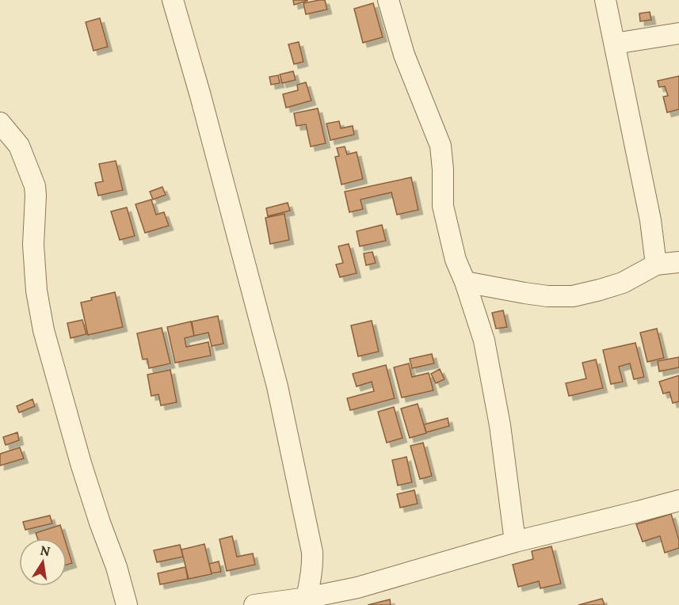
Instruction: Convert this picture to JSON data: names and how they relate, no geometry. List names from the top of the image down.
{
  "north": "top"
}
